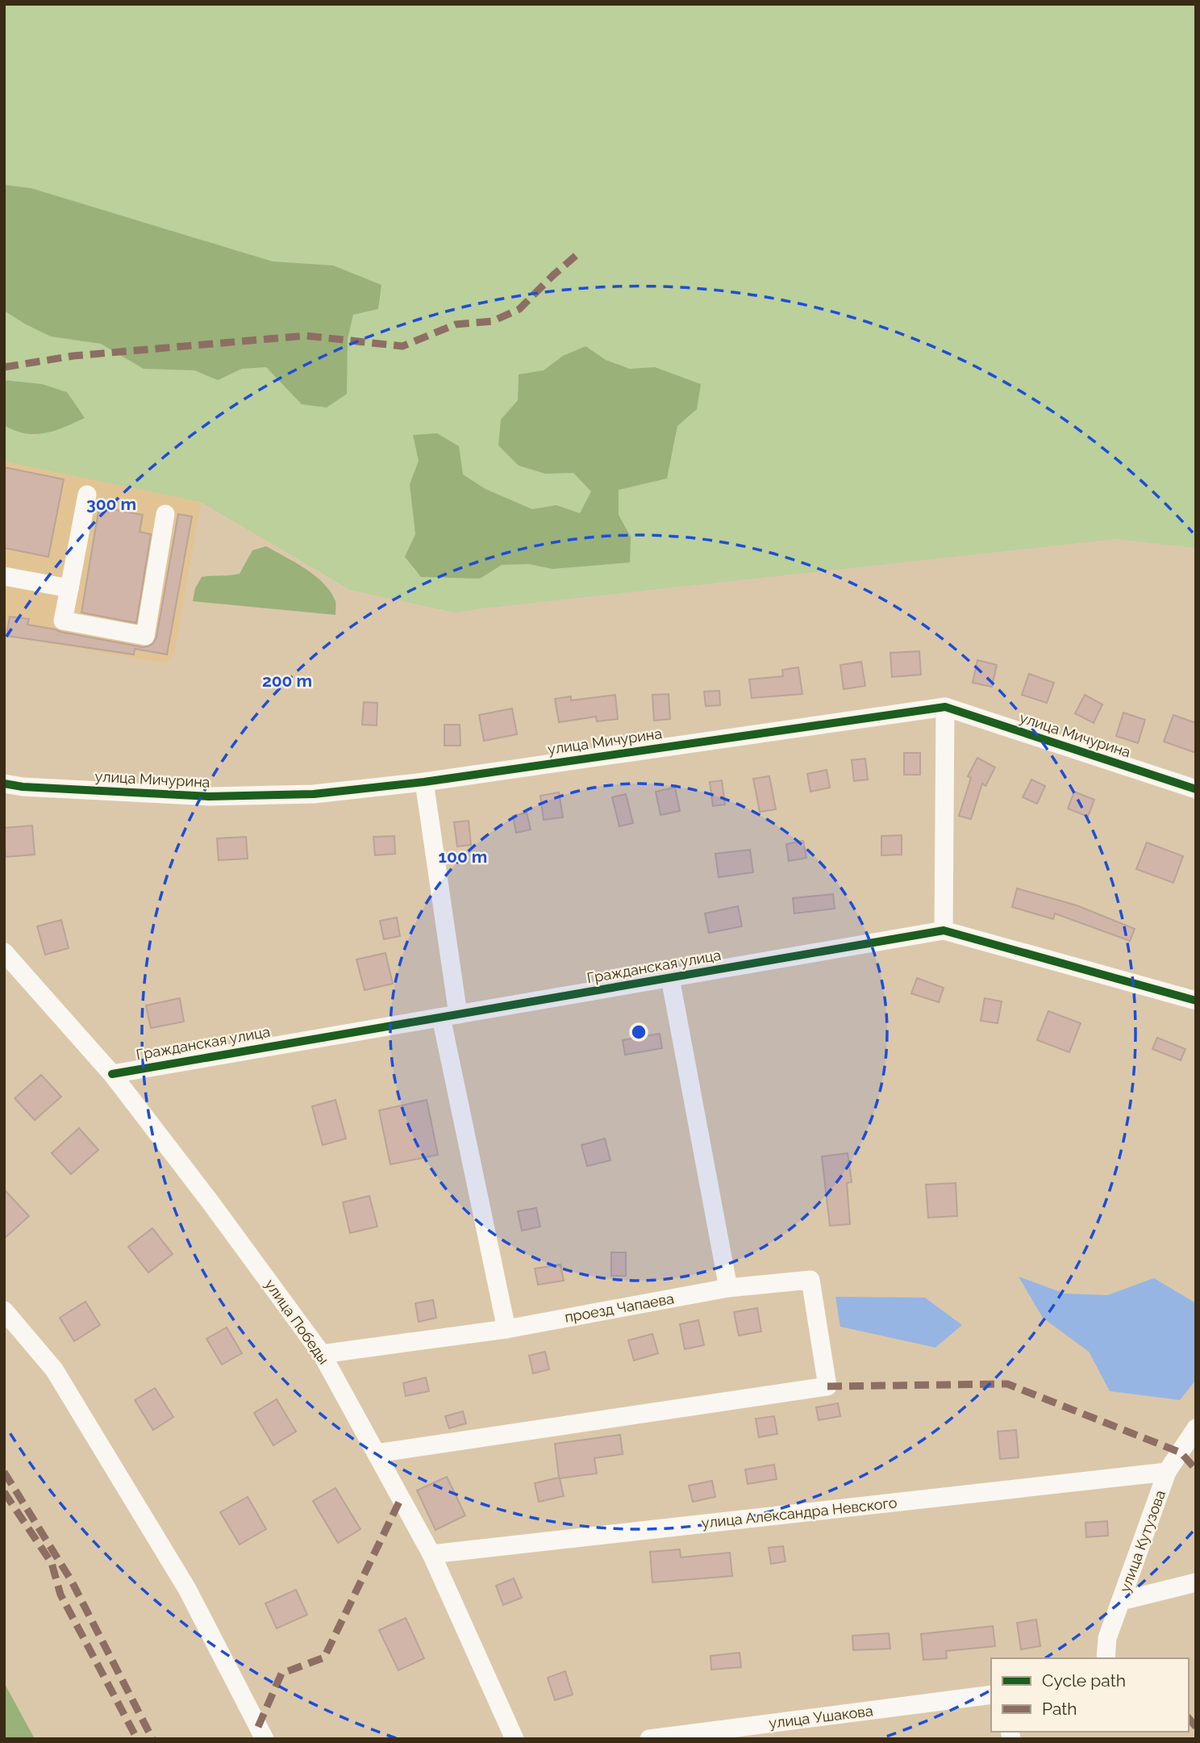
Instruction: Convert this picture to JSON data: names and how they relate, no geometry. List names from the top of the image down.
{
  "streets": {
    "street": [
      "улица Мичурина",
      "Гражданская улица",
      "проезд Чапаева",
      "улица Победы",
      "улица Александра Невского",
      "улица Кутузова",
      "улица Ушакова"
    ]
  },
  "crossings": [
    ["Гражданская улица", "улица Победы"],
    ["проезд Чапаева", "улица Победы"],
    ["улица Победы", "улица Александра Невского"],
    ["улица Александра Невского", "улица Кутузова"]
  ],
  "legend": ["Cycle path", "Path"],
  "rings": ["300 m", "200 m", "100 m"]
}
